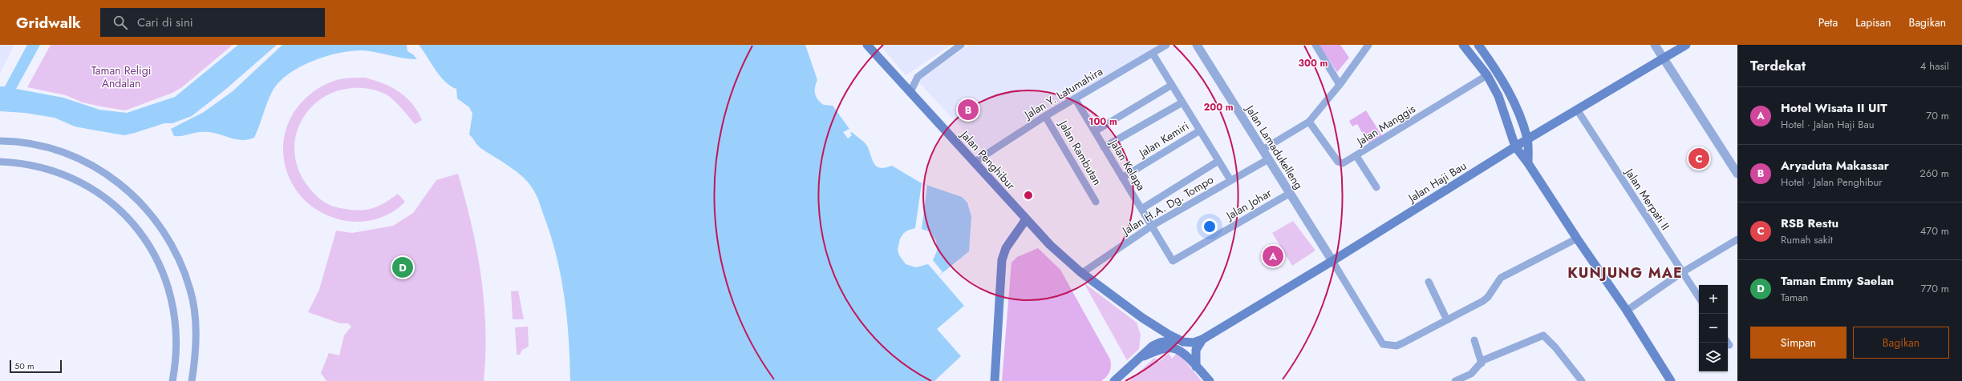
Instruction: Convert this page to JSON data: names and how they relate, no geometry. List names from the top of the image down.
{
  "streets": {
    "main road": ["Jalan Penghibur", "Jalan Haji Bau"],
    "street": [
      "Jalan Y. Latumahira",
      "Jalan Manggis",
      "Jalan Kemiri",
      "Jalan Lamadukelleng",
      "Jalan Rambutan",
      "Jalan Kelapa",
      "Jalan Merpati II",
      "Jalan Johar",
      "Jalan H.A. Dg. Tompo"
    ]
  },
  "crossings": [
    ["Jalan Y. Latumahira", "Jalan Rambutan"],
    ["Jalan Y. Latumahira", "Jalan Penghibur"],
    ["Jalan Y. Latumahira", "Jalan Kelapa"],
    ["Jalan Kemiri", "Jalan Kelapa"],
    ["Jalan Lamadukelleng", "Jalan Haji Bau"],
    ["Jalan Lamadukelleng", "Jalan Johar"],
    ["Jalan Lamadukelleng", "Jalan H.A. Dg. Tompo"],
    ["Jalan Penghibur", "Jalan Haji Bau"],
    ["Jalan Penghibur", "Jalan H.A. Dg. Tompo"],
    ["Jalan Kelapa", "Jalan Johar"],
    ["Jalan Kelapa", "Jalan H.A. Dg. Tompo"],
    ["Jalan Haji Bau", "Jalan Merpati II"],
    ["Jalan Johar", "Jalan H.A. Dg. Tompo"]
  ],
  "districts": ["KUNJUNG MAE"],
  "parks": ["Taman Religi Andalan"],
  "scale_bar": "50 m",
  "page": {
    "header": "Gridwalk",
    "search": "Cari di sini",
    "nav": ["Peta", "Lapisan", "Bagikan"],
    "heading": ["Terdekat", "4 hasil"],
    "list": [
      {
        "mark": "A",
        "name": "Hotel Wisata II UIT",
        "note": "Hotel · Jalan Haji Bau",
        "value": "70 m"
      },
      {
        "mark": "B",
        "name": "Aryaduta Makassar",
        "note": "Hotel · Jalan Penghibur",
        "value": "260 m"
      },
      {
        "mark": "C",
        "name": "RSB Restu",
        "note": "Rumah sakit",
        "value": "470 m"
      },
      {
        "mark": "D",
        "name": "Taman Emmy Saelan",
        "note": "Taman",
        "value": "770 m"
      }
    ],
    "pins": [
      "B",
      "C",
      "A",
      "D"
    ],
    "map_buttons": ["+", "−"],
    "buttons": ["Simpan", "Bagikan"],
    "scale": "50 m"
  },
  "rings": ["300 m", "200 m", "100 m"]
}
